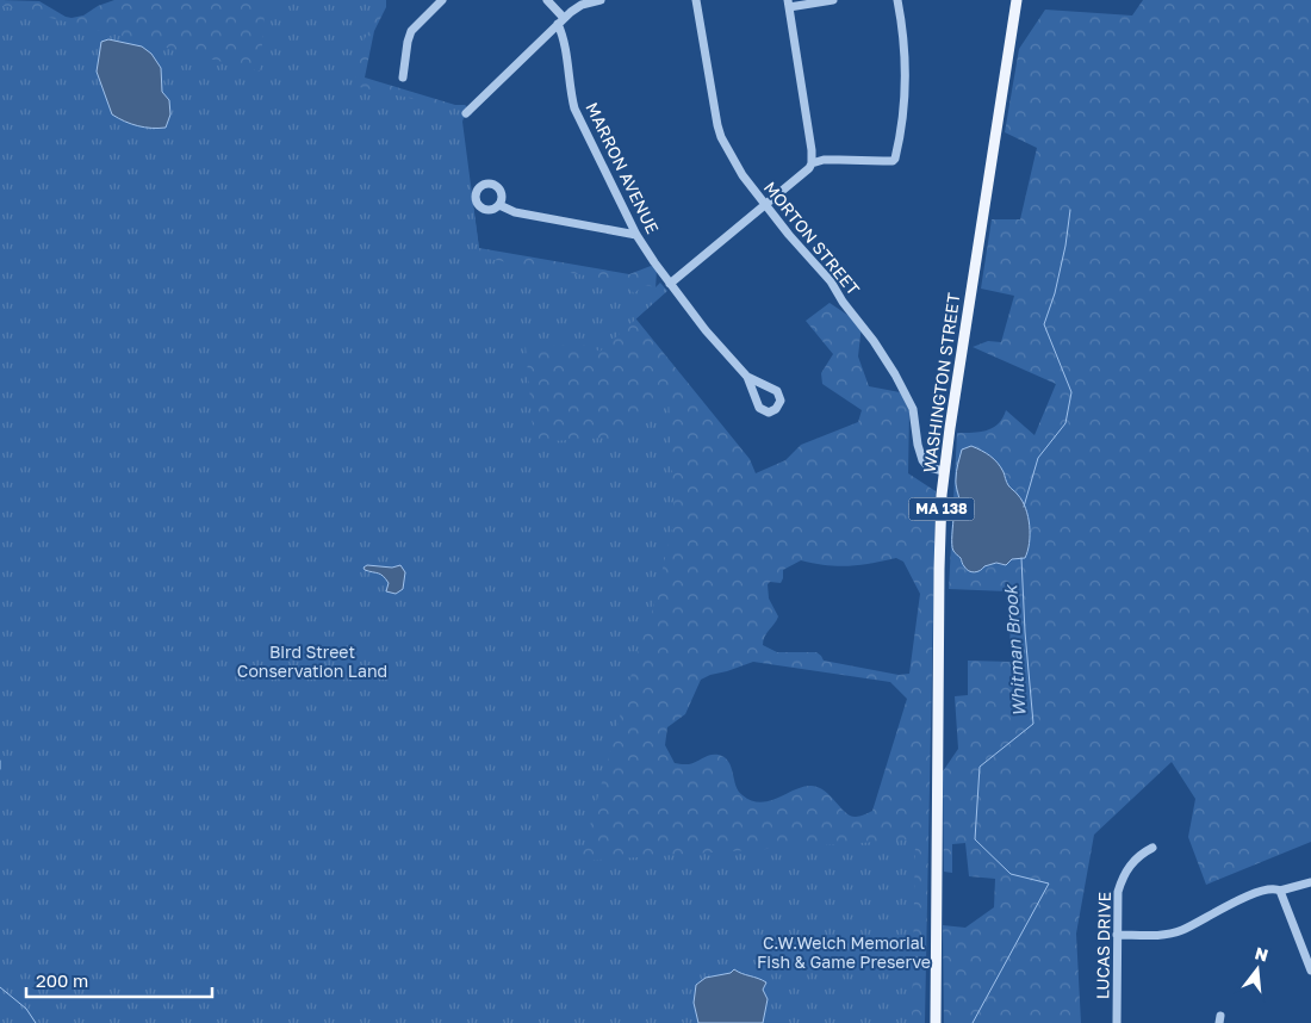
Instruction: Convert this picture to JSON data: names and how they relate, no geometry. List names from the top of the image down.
{
  "streets": {
    "main road": ["WASHINGTON STREET", "MA 138"],
    "street": ["MARRON AVENUE", "MORTON STREET", "LUCAS DRIVE"]
  },
  "crossings": [
    ["MORTON STREET", "WASHINGTON STREET"]
  ],
  "water": ["Whitman Brook"],
  "parks": ["Bird Street Conservation Land", "C.W.Welch Memorial Fish & Game Preserve"],
  "scale_bar": "200 m",
  "north": "top"
}
